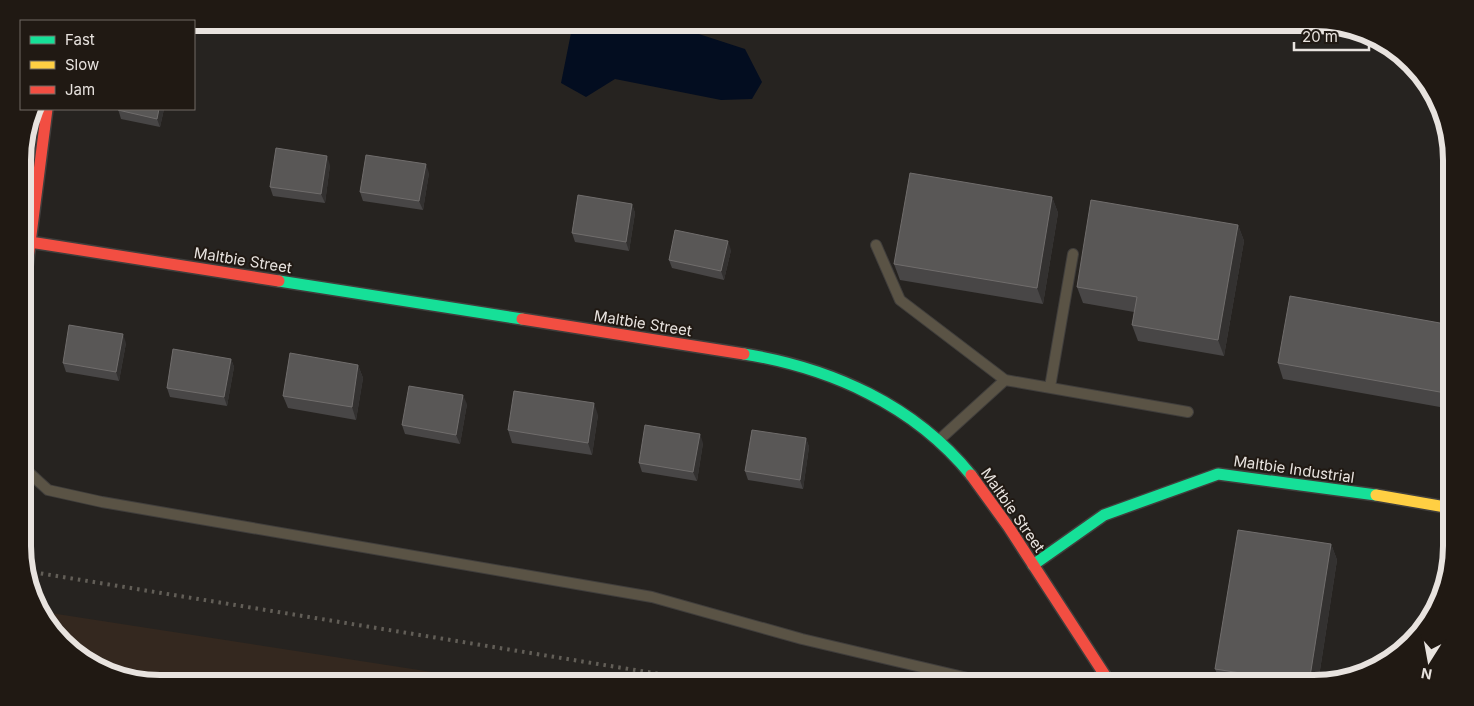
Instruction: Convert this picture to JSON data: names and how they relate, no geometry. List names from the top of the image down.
{
  "streets": {
    "street": ["Maltbie Street", "Maltbie Industrial"]
  },
  "crossings": [
    ["Maltbie Street", "Maltbie Industrial"]
  ],
  "legend": ["Fast", "Slow", "Jam"],
  "scale_bar": "20 m",
  "north": "bottom"
}
